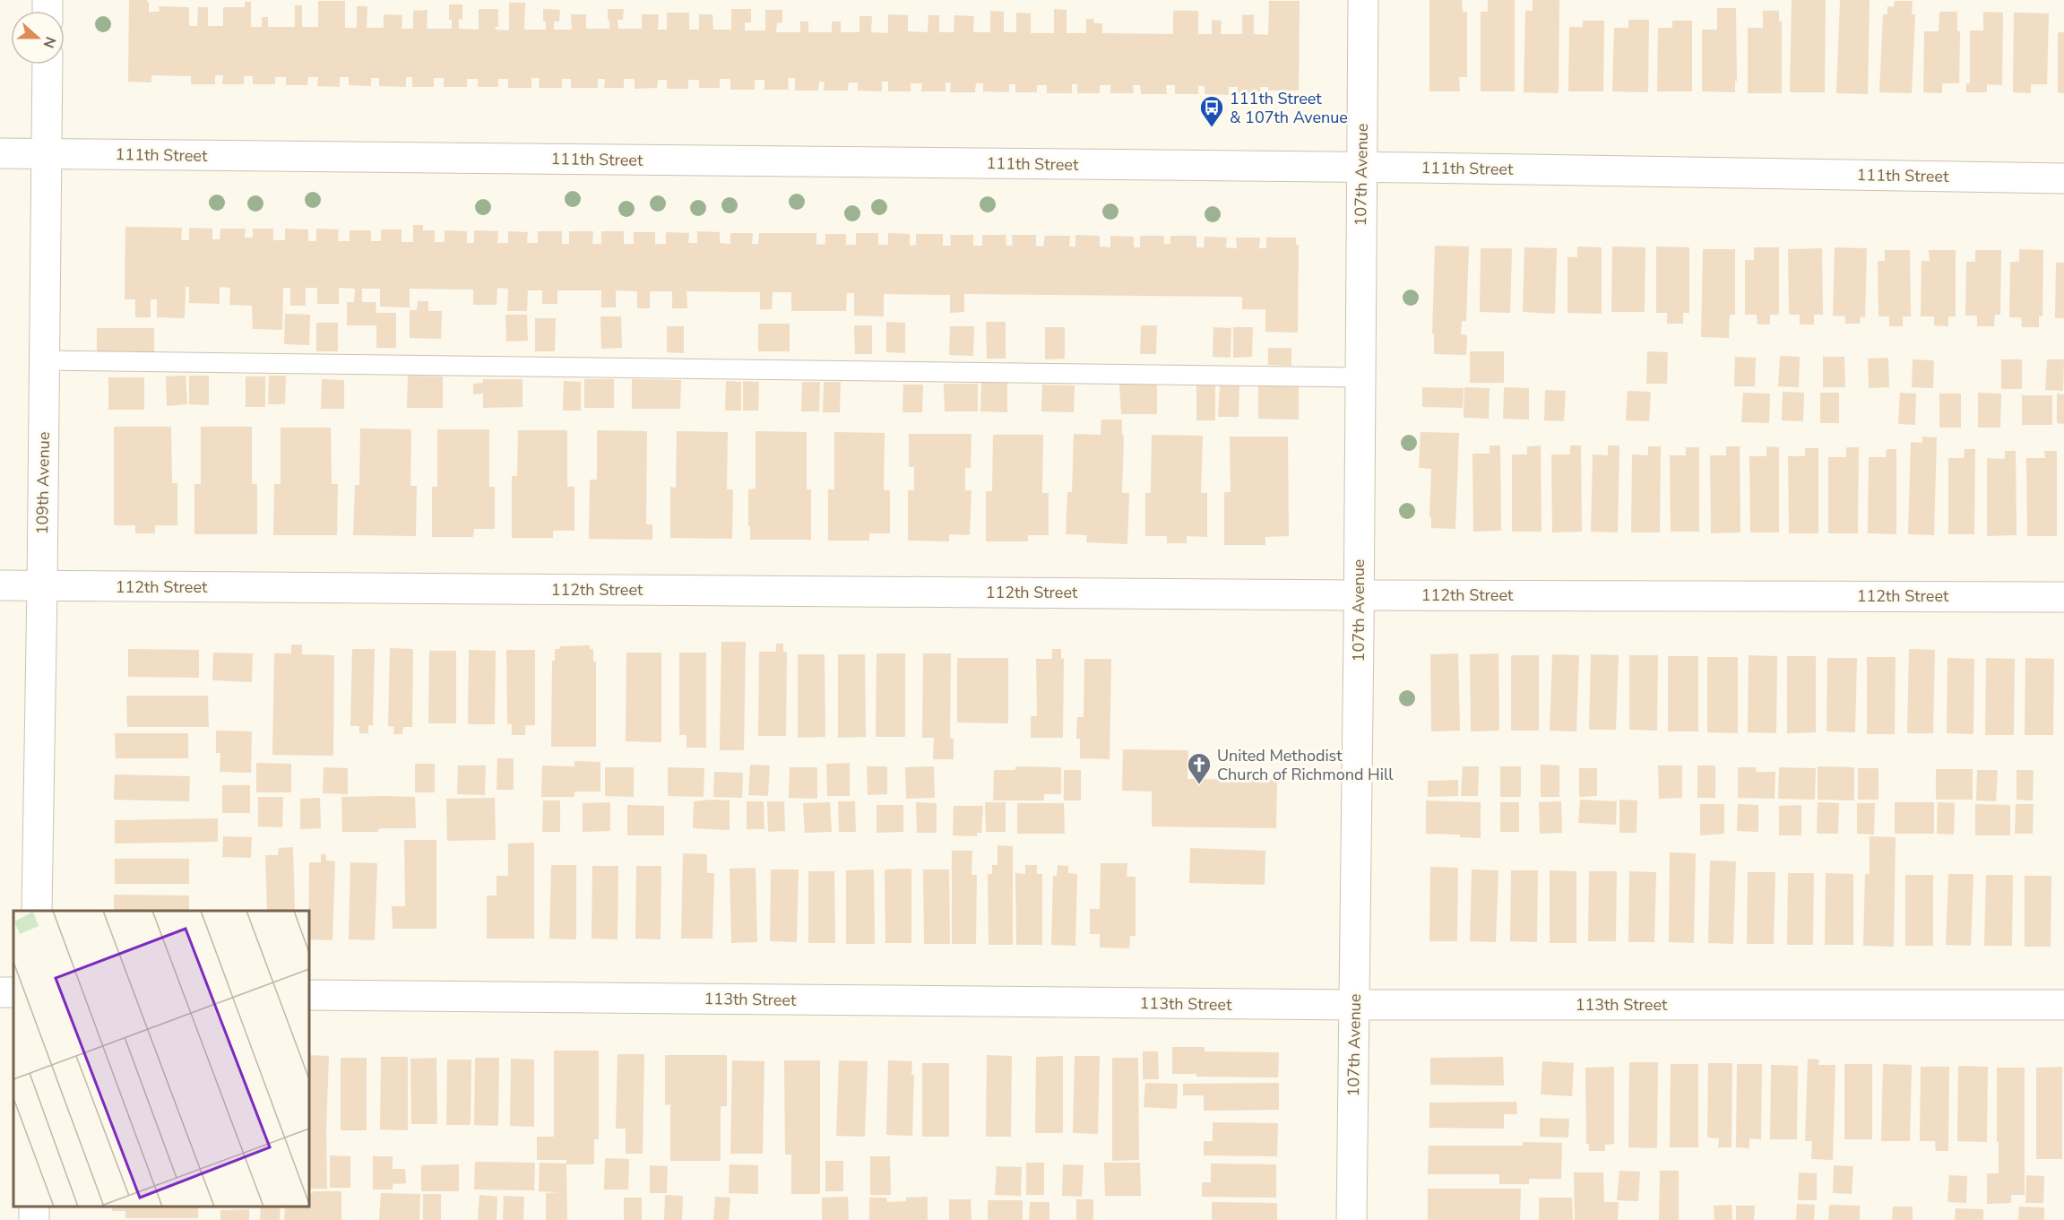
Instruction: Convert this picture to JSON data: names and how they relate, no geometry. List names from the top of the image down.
{
  "streets": {
    "street": [
      "111th Street",
      "107th Avenue",
      "109th Avenue",
      "112th Street",
      "113th Street"
    ]
  },
  "crossings": [
    ["111th Street", "107th Avenue"],
    ["111th Street", "109th Avenue"],
    ["107th Avenue", "112th Street"],
    ["107th Avenue", "113th Street"],
    ["109th Avenue", "112th Street"]
  ],
  "places": {
    "bus stop": ["111th Street & 107th Avenue"],
    "church": ["United Methodist Church of Richmond Hill"]
  },
  "north": "right"
}
